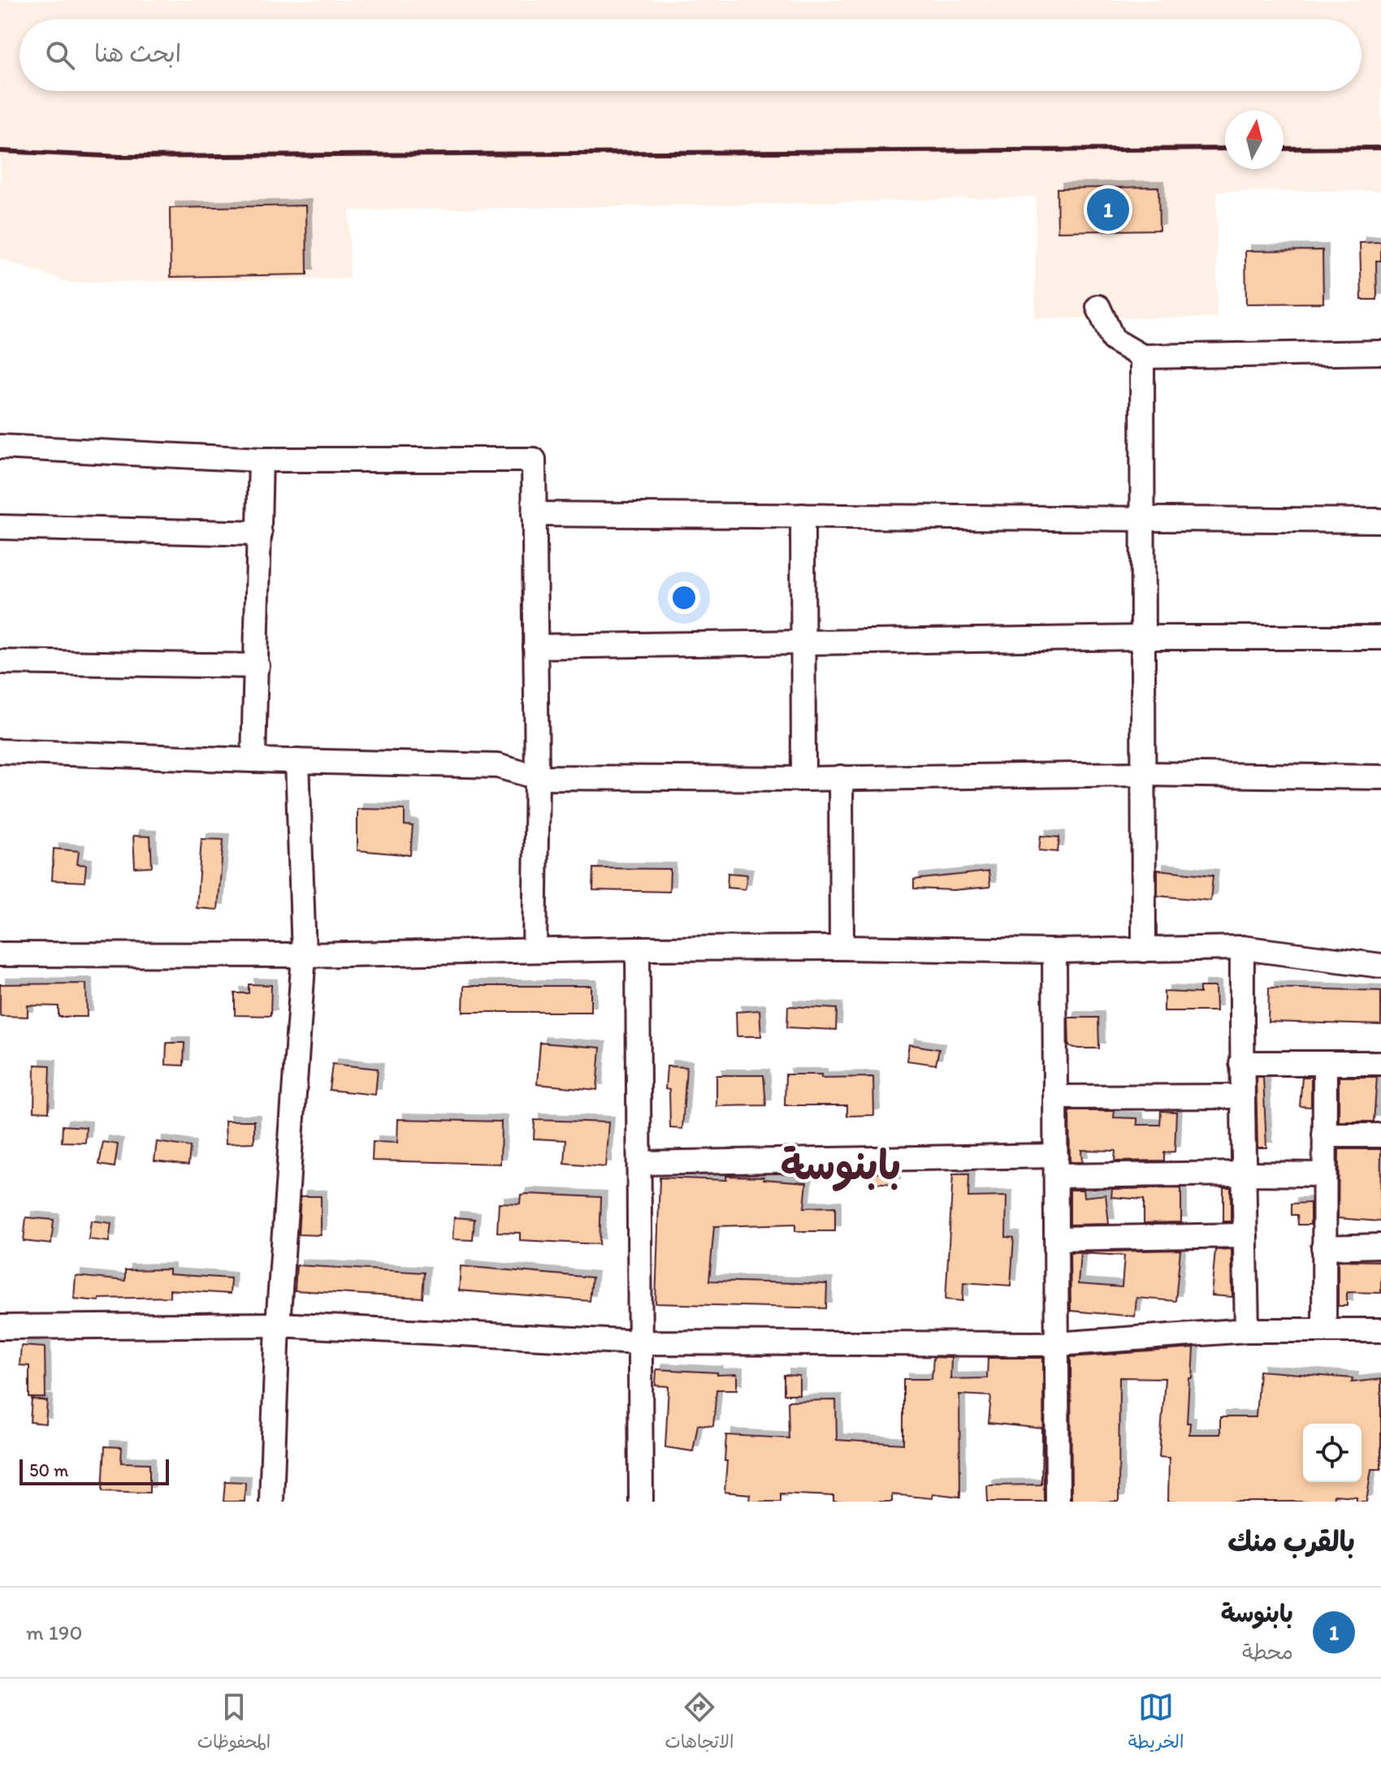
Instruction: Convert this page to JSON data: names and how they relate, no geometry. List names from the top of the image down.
{
  "districts": ["بابنوسة"],
  "scale_bar": "50 m",
  "north": "top",
  "page": {
    "search": "ابحث هنا",
    "pins": "1",
    "scale": "50 m",
    "heading": "بالقرب منك",
    "list": [
      {
        "mark": "1",
        "name": "بابنوسة",
        "note": "محطة",
        "value": "190 m"
      }
    ],
    "nav": ["الخريطة", "الاتجاهات", "المحفوظات"]
  }
}
